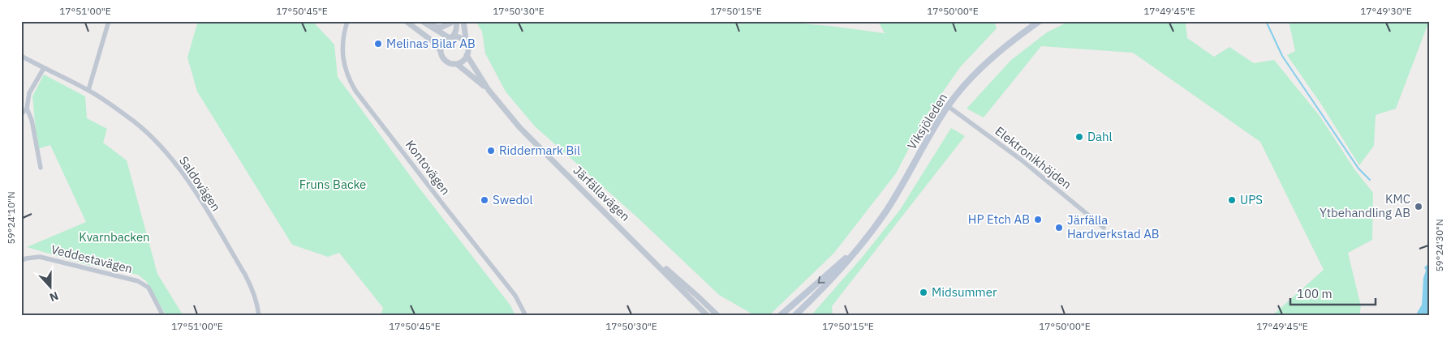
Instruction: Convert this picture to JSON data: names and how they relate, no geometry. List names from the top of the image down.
{
  "streets": {
    "main road": ["Viksjöleden"],
    "street": [
      "Elektronikhöjden",
      "Kontovägen",
      "Saldovägen",
      "Järfällavägen",
      "Veddestavägen"
    ]
  },
  "crossings": [
    ["Viksjöleden", "Elektronikhöjden"]
  ],
  "parks": ["Fruns Backe", "Kvarnbacken"],
  "places": [
    "Melinas Bilar AB",
    "Dahl",
    "Riddermark Bil",
    "Swedol",
    "UPS",
    "KMC Ytbehandling AB",
    "HP Etch AB",
    "Järfälla Hardverkstad AB",
    "Midsummer"
  ],
  "scale_bar": "100 m",
  "north": "bottom",
  "coordinates": [
    "17°51'00\"E",
    "17°50'45\"E",
    "17°50'30\"E",
    "17°50'15\"E",
    "17°50'00\"E",
    "17°49'45\"E",
    "17°49'30\"E",
    "59°24'10\"N",
    "59°24'30\"N"
  ]
}
